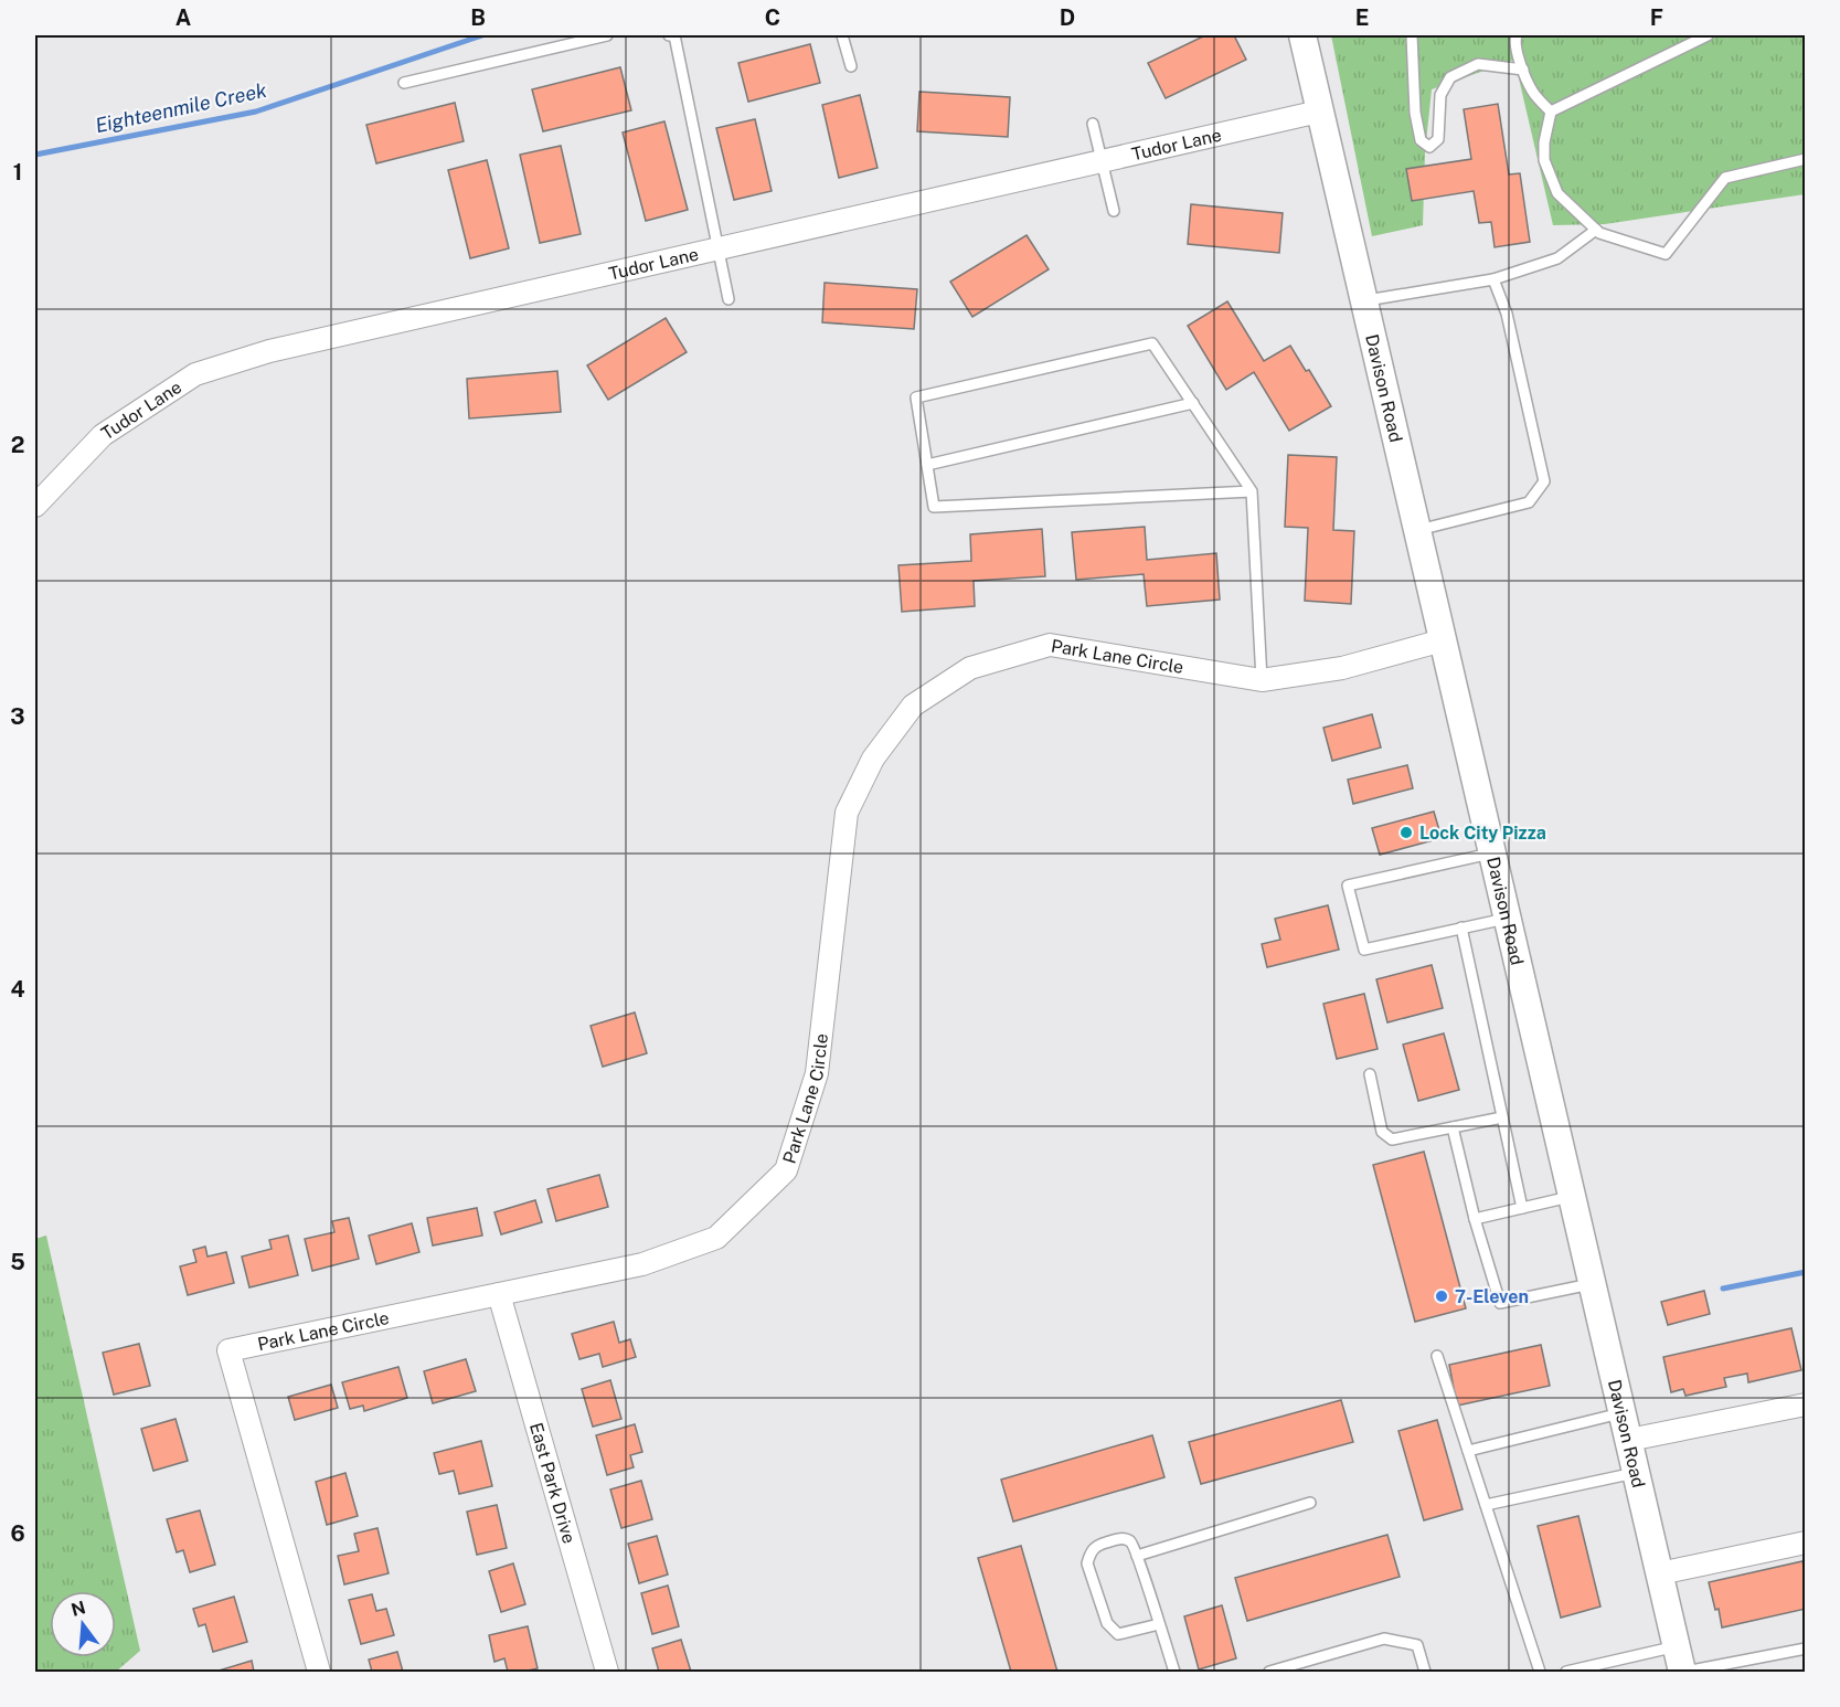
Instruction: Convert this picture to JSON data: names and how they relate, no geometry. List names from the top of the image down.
{
  "streets": {
    "street": [
      "Tudor Lane",
      "Davison Road",
      "Park Lane Circle",
      "East Park Drive"
    ]
  },
  "crossings": [
    ["Tudor Lane", "Davison Road"],
    ["Davison Road", "Park Lane Circle"],
    ["Park Lane Circle", "East Park Drive"]
  ],
  "water": ["Eighteenmile Creek"],
  "places": ["Lock City Pizza", "7-Eleven"],
  "north": "top",
  "grid": {
    "columns": [
      "A",
      "B",
      "C",
      "D",
      "E",
      "F"
    ],
    "rows": [
      "1",
      "2",
      "3",
      "4",
      "5",
      "6"
    ]
  }
}
